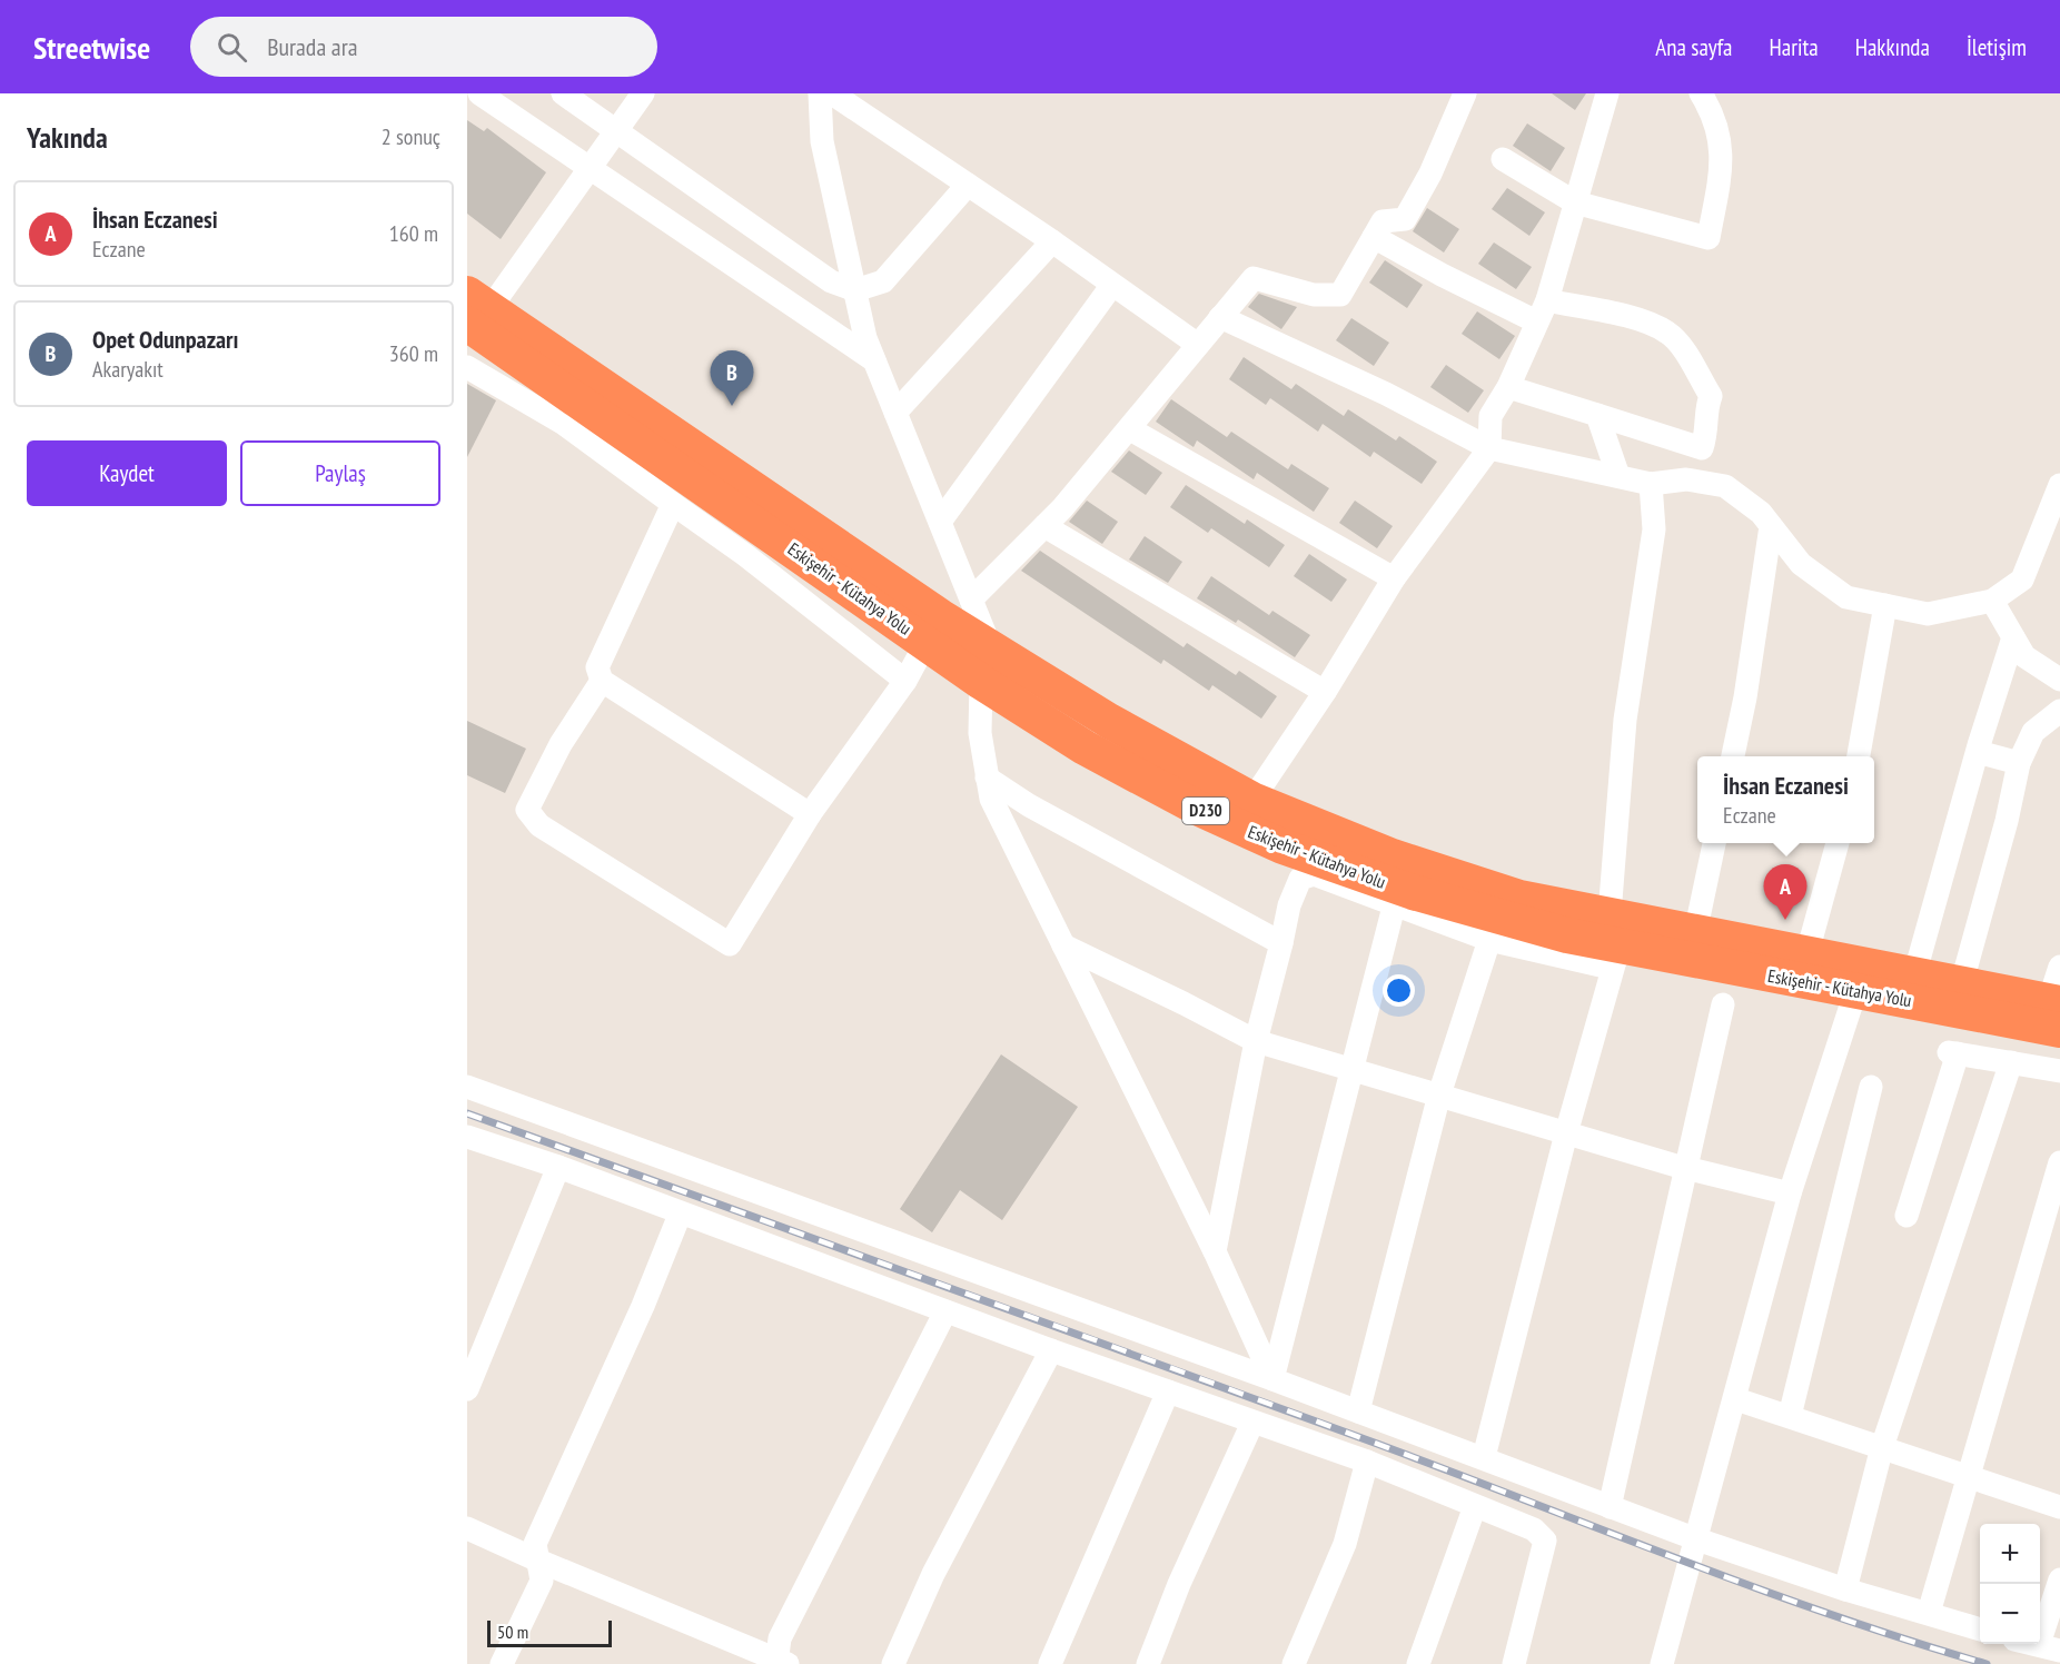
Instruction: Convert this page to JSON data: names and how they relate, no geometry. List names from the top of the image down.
{
  "streets": {
    "highway": ["Eskişehir - Kütahya Yolu", "D230"]
  },
  "scale_bar": "50 m",
  "page": {
    "header": "Streetwise",
    "search": "Burada ara",
    "nav": [
      "Ana sayfa",
      "Harita",
      "Hakkında",
      "İletişim"
    ],
    "heading": ["Yakında", "2 sonuç"],
    "list": [
      {
        "mark": "A",
        "name": "İhsan Eczanesi",
        "note": "Eczane",
        "value": "160 m"
      },
      {
        "mark": "B",
        "name": "Opet Odunpazarı",
        "note": "Akaryakıt",
        "value": "360 m"
      }
    ],
    "pins": ["B", "A"],
    "buttons": ["Kaydet", "Paylaş"],
    "popup": ["İhsan Eczanesi", "Eczane"],
    "map_buttons": ["+", "−"],
    "scale": "50 m"
  }
}
